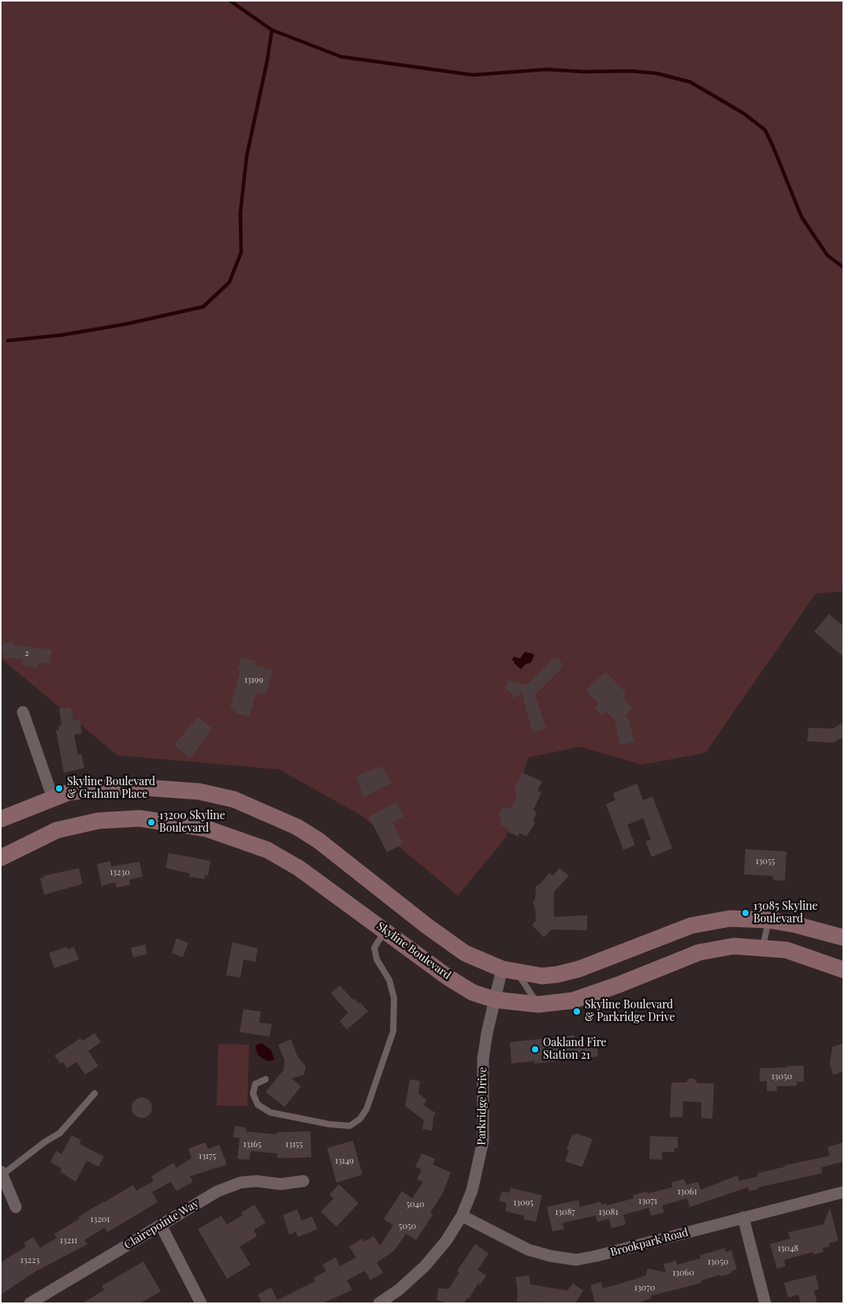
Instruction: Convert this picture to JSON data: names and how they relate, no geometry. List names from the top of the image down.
{
  "streets": {
    "main road": ["Skyline Boulevard"],
    "street": ["Parkridge Drive", "Clairepointe Way", "Brookpark Road"]
  },
  "crossings": [
    ["Skyline Boulevard", "Parkridge Drive"],
    ["Parkridge Drive", "Brookpark Road"]
  ],
  "places": [
    "Skyline Boulevard & Graham Place",
    "13200 Skyline Boulevard",
    "13085 Skyline Boulevard",
    "Skyline Boulevard & Parkridge Drive",
    "Oakland Fire Station 21"
  ],
  "house_numbers": [
    "2",
    "13199",
    "13055",
    "13230",
    "13050",
    "13165",
    "13155",
    "13175",
    "13149",
    "13061",
    "13071",
    "13095",
    "5040",
    "13087",
    "13081",
    "13201",
    "5050",
    "13211",
    "13048",
    "13223",
    "13050",
    "13060",
    "13070"
  ]
}
